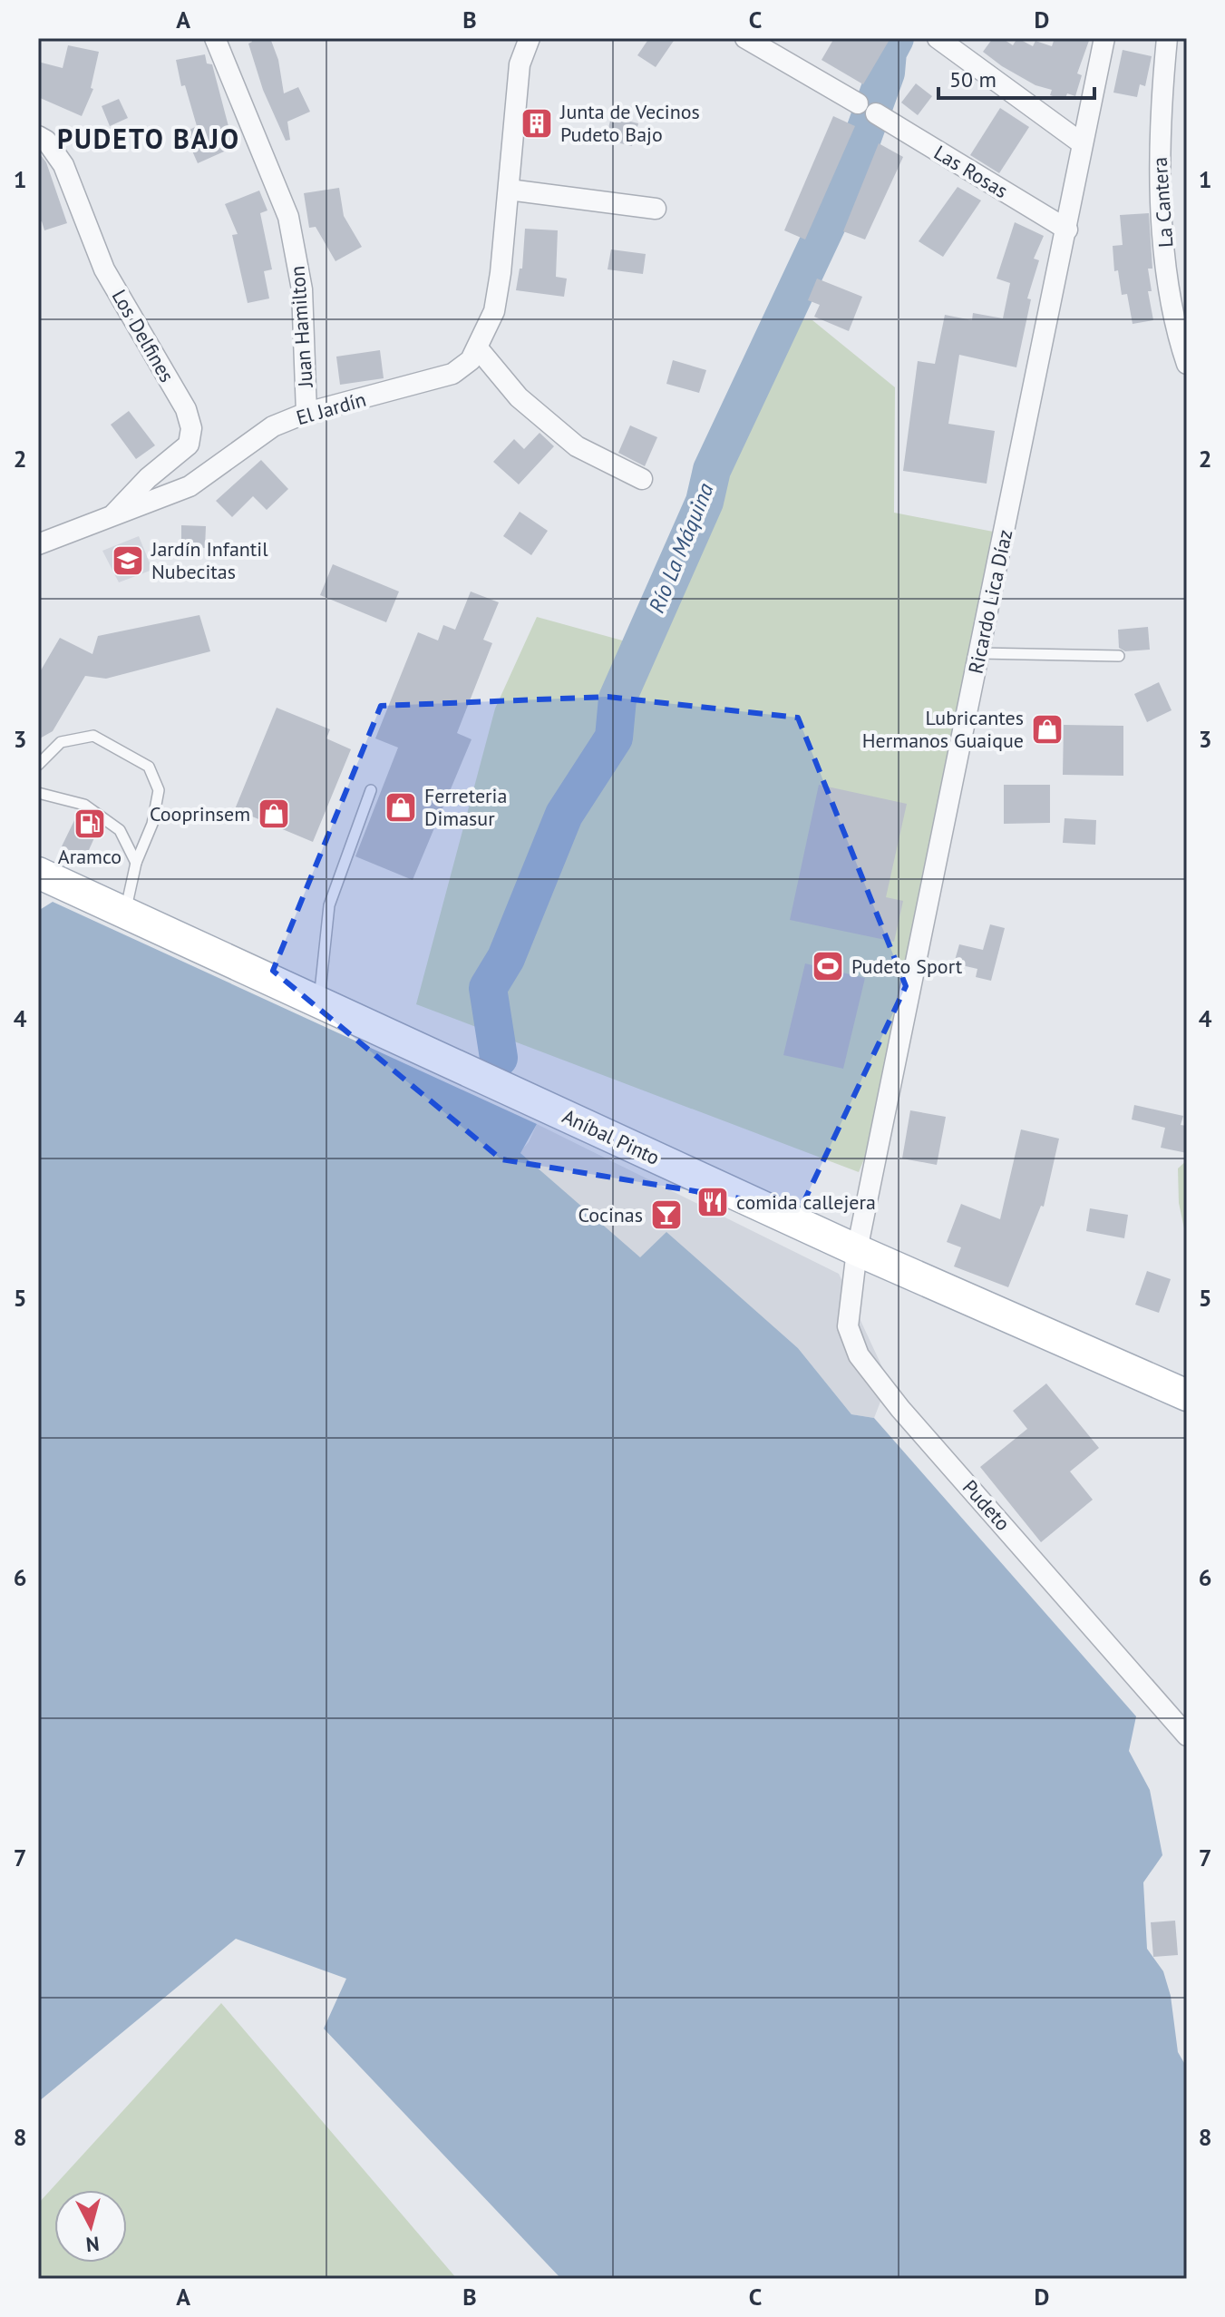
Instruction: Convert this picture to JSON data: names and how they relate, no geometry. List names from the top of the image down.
{
  "streets": {
    "main road": ["Aníbal Pinto"],
    "street": [
      "Las Rosas",
      "La Cantera",
      "Juan Hamilton",
      "Los Delfines",
      "El Jardín",
      "Ricardo Lica Díaz",
      "Pudeto"
    ]
  },
  "crossings": [
    ["Las Rosas", "Ricardo Lica Díaz"],
    ["Juan Hamilton", "El Jardín"],
    ["Los Delfines", "El Jardín"],
    ["Ricardo Lica Díaz", "Aníbal Pinto"],
    ["Ricardo Lica Díaz", "Pudeto"],
    ["Aníbal Pinto", "Pudeto"]
  ],
  "districts": ["PUDETO BAJO"],
  "water": ["Río La Máquina"],
  "places": {
    "building": ["Junta de Vecinos Pudeto Bajo"],
    "school or university": ["Jardín Infantil Nubecitas"],
    "shop": ["Lubricantes Hermanos Guaique", "Ferreteria Dimasur", "Cooprinsem"],
    "fuel station": ["Aramco"],
    "sports": ["Pudeto Sport"],
    "restaurant": ["comida callejera"],
    "bar": ["Cocinas"]
  },
  "scale_bar": "50 m",
  "north": "bottom",
  "grid": {
    "columns": [
      "A",
      "B",
      "C",
      "D"
    ],
    "rows": [
      "1",
      "2",
      "3",
      "4",
      "5",
      "6",
      "7",
      "8"
    ]
  }
}
